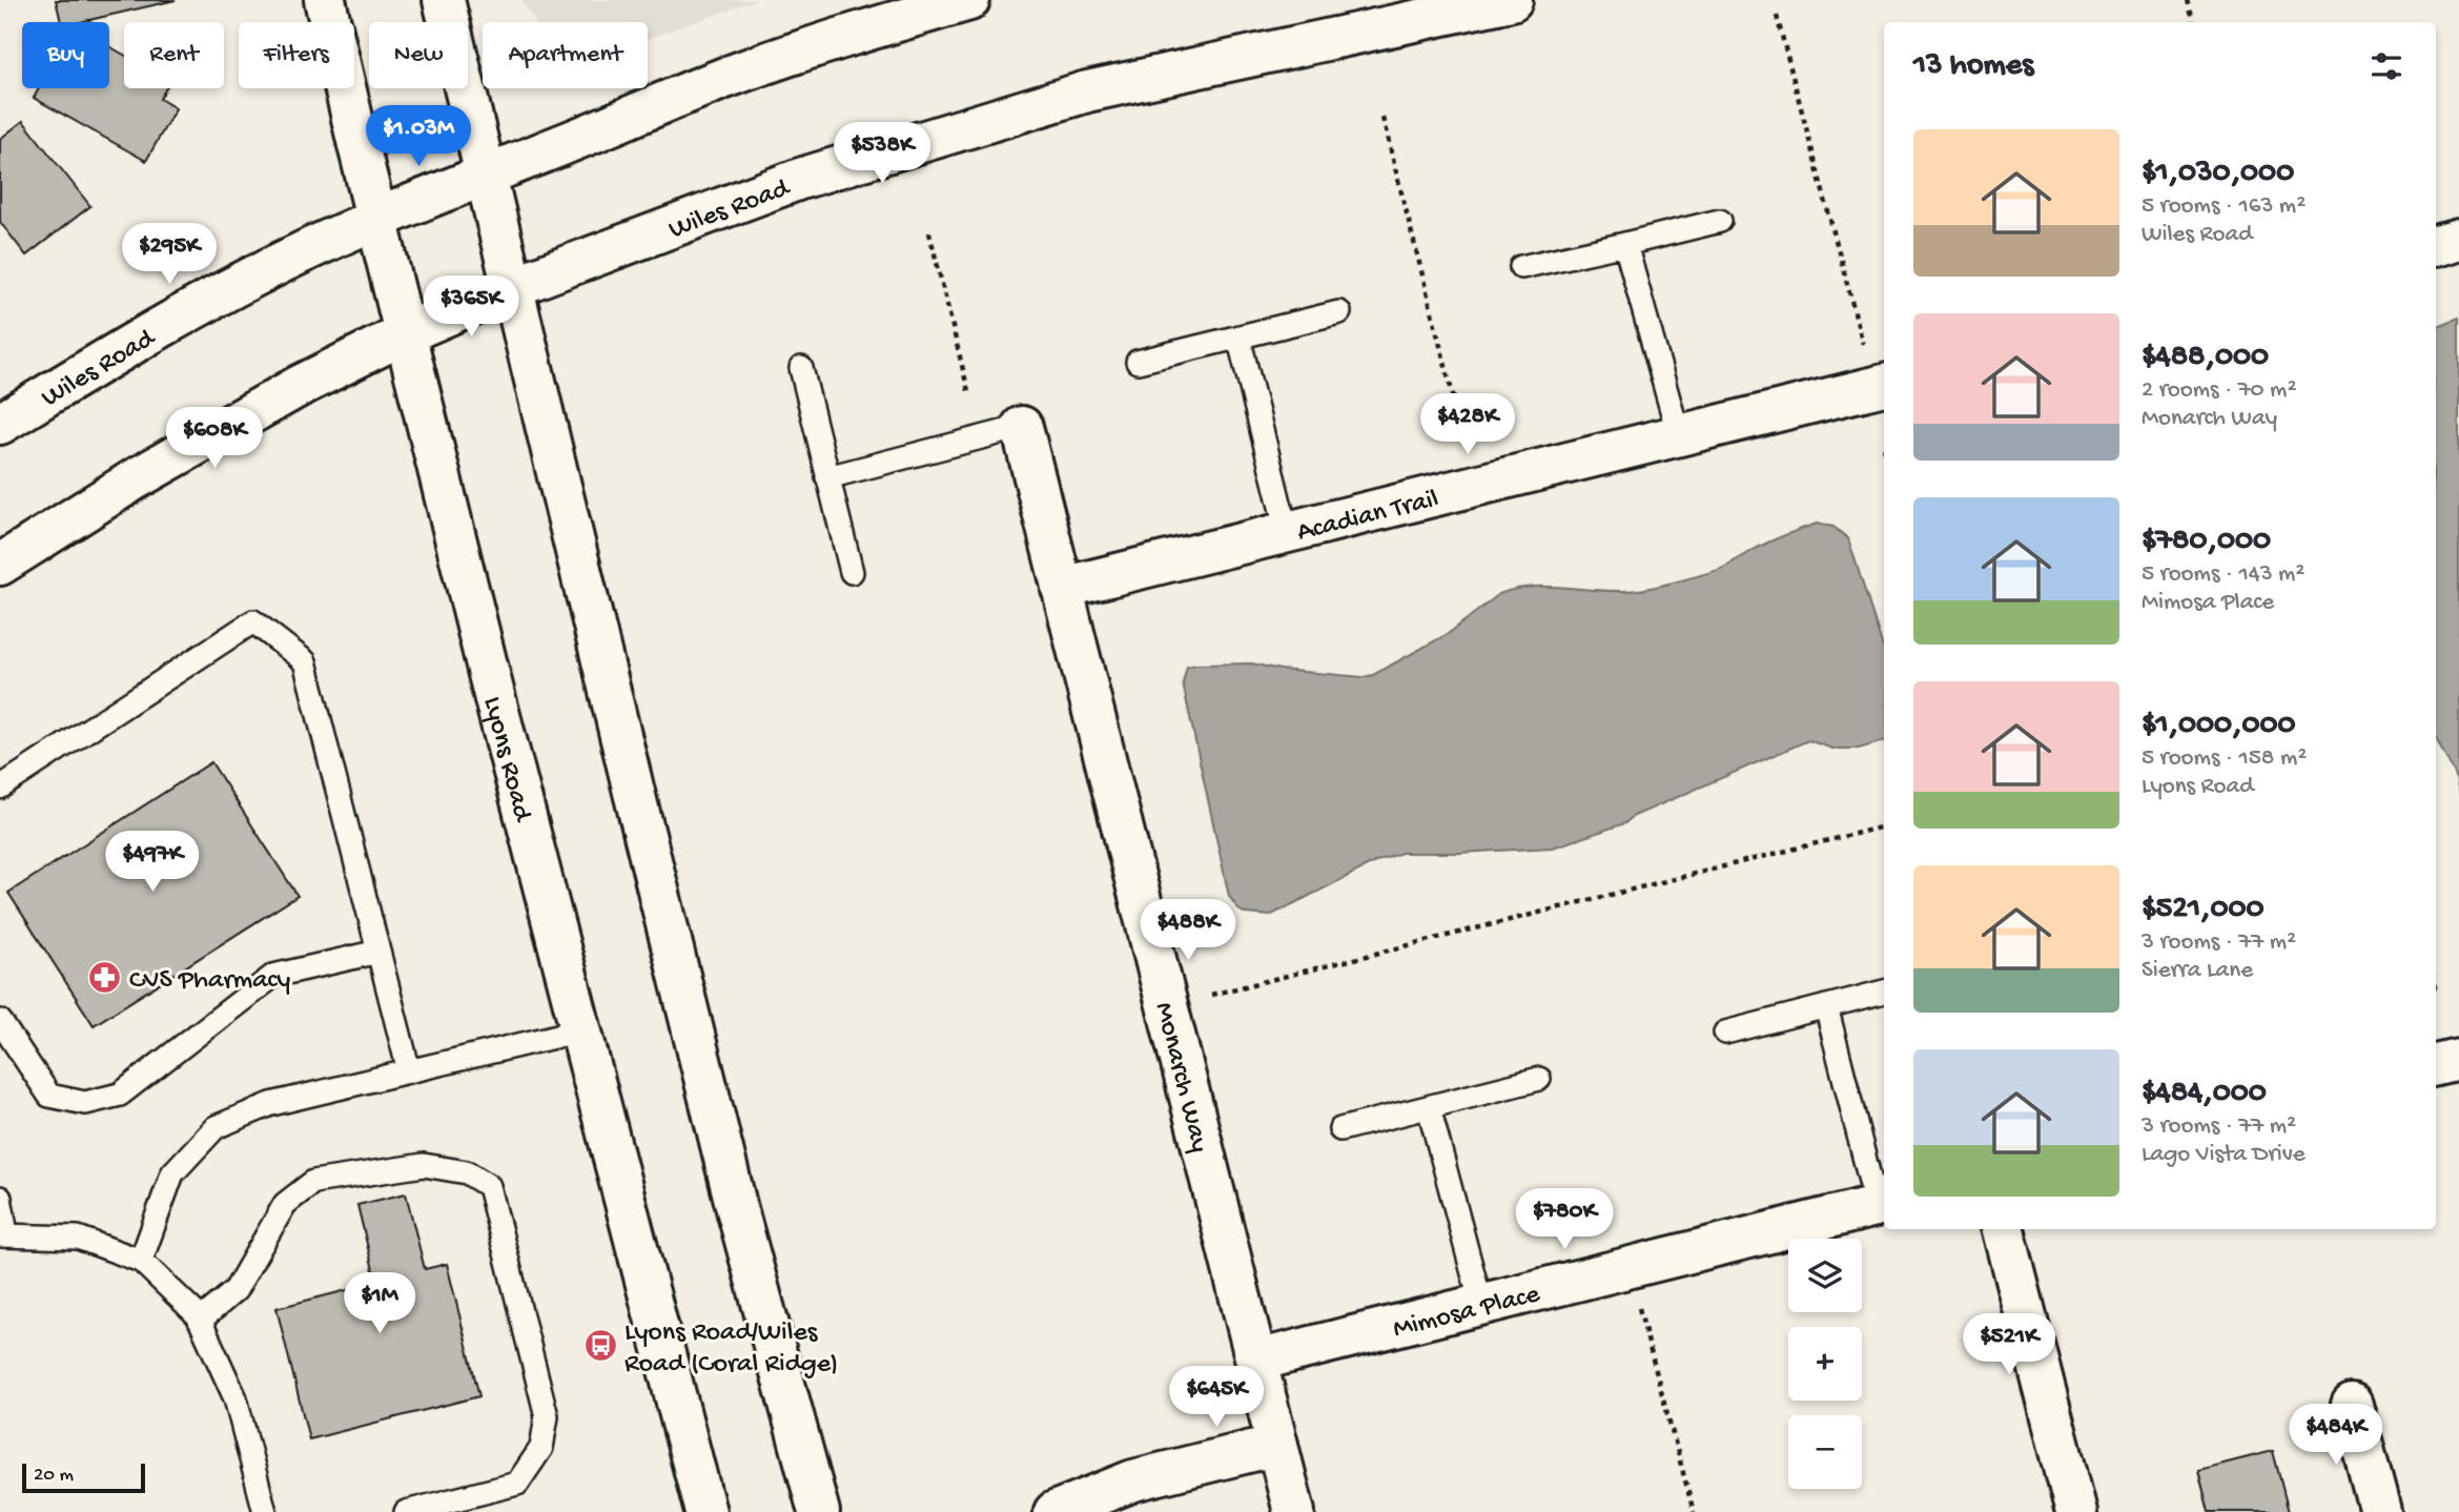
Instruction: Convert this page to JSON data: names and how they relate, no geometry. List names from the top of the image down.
{
  "streets": {
    "main road": [
      "Wiles Road",
      "Acadian Trail",
      "Lyons Road",
      "Monarch Way",
      "Mimosa Place"
    ]
  },
  "crossings": [
    ["Wiles Road", "Lyons Road"],
    ["Acadian Trail", "Monarch Way"],
    ["Monarch Way", "Mimosa Place"]
  ],
  "places": {
    "pharmacy": ["CVS Pharmacy"],
    "bus stop": ["Lyons Road/Wiles Road (Coral Ridge)"]
  },
  "scale_bar": "20 m",
  "page": {
    "chip": [
      "Buy",
      "Rent",
      "Filters",
      "New",
      "Apartment"
    ],
    "heading": "13 homes",
    "price": [
      "$1.03M",
      "$538K",
      "$295K",
      "$365K",
      "$428K",
      "$608K",
      "$497K",
      "$488K",
      "$780K",
      "$1M",
      "$521K",
      "$645K",
      "$484K"
    ],
    "list": [
      {
        "name": "$1,030,000",
        "note": "5 rooms · 163 m² · Wiles Road"
      },
      {
        "name": "$488,000",
        "note": "2 rooms · 70 m² · Monarch Way"
      },
      {
        "name": "$780,000",
        "note": "5 rooms · 143 m² · Mimosa Place"
      },
      {
        "name": "$1,000,000",
        "note": "5 rooms · 158 m² · Lyons Road"
      },
      {
        "name": "$521,000",
        "note": "3 rooms · 77 m² · Sierra Lane"
      },
      {
        "name": "$484,000",
        "note": "3 rooms · 77 m² · Lago Vista Drive"
      }
    ],
    "map_buttons": ["+", "−"],
    "scale": "20 m"
  }
}
